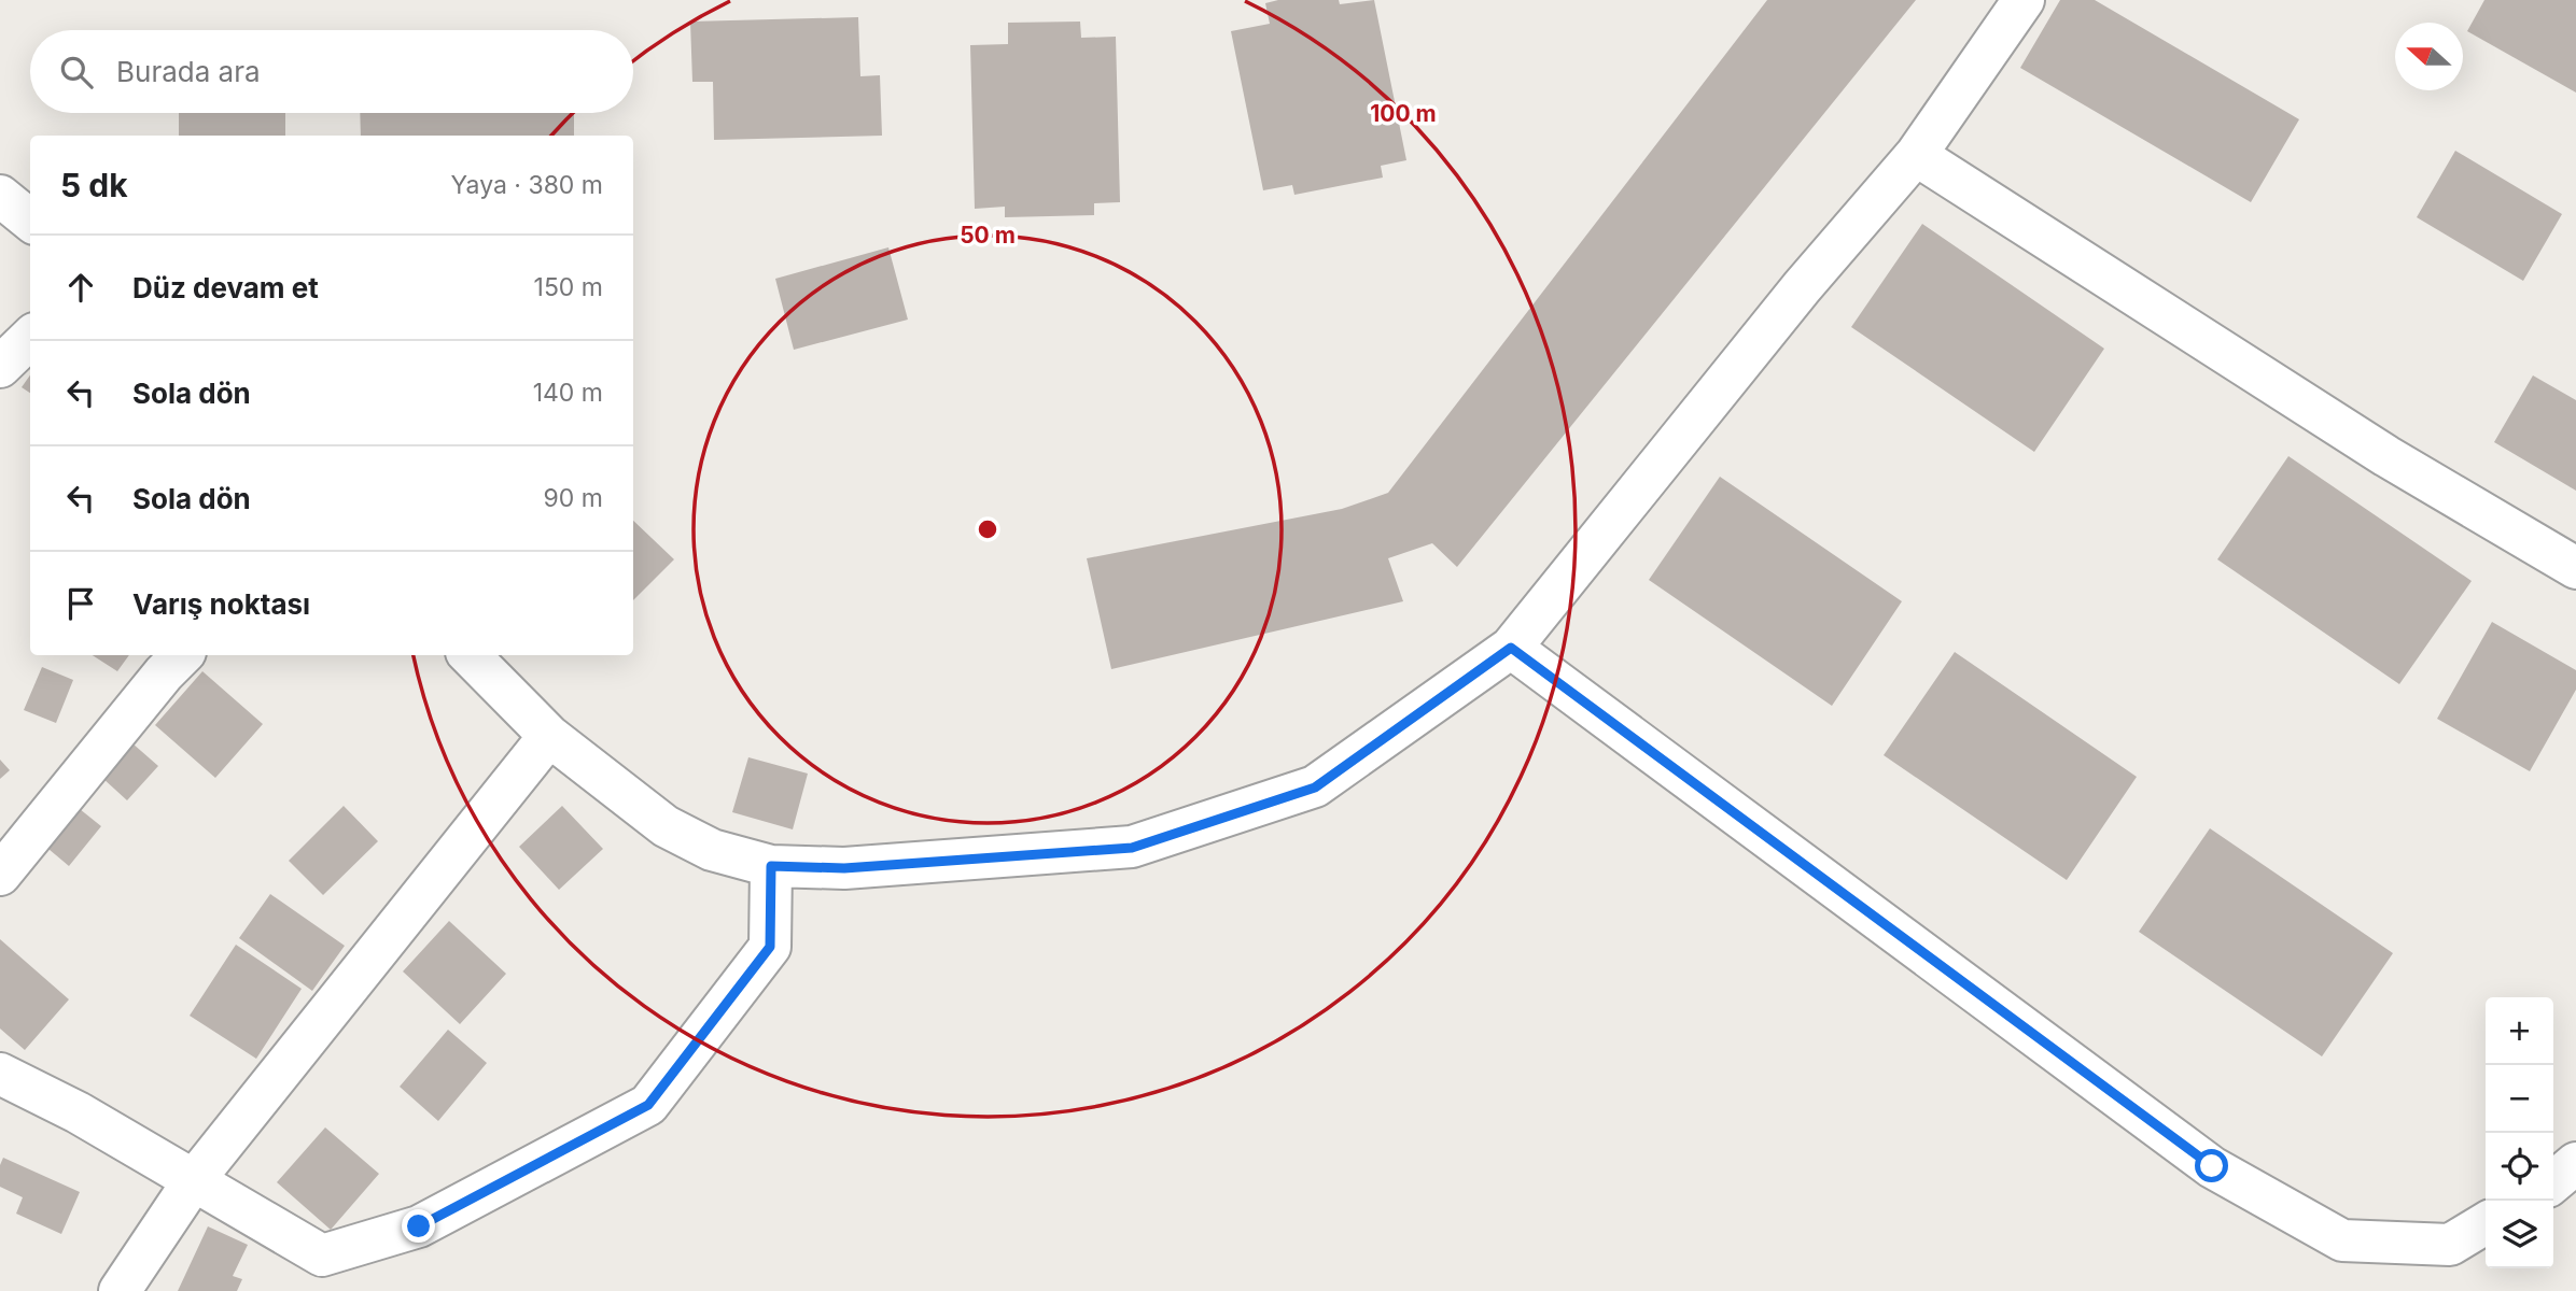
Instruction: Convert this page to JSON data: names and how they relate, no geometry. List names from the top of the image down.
{
  "north": "left",
  "page": {
    "search": "Burada ara",
    "heading": ["5 dk", "Yaya · 380 m"],
    "list": [
      ["Düz devam et", "150 m"],
      ["Sola dön", "140 m"],
      ["Sola dön", "90 m"],
      "Varış noktası"
    ],
    "map_buttons": ["+", "−"]
  },
  "rings": ["100 m", "50 m"]
}
